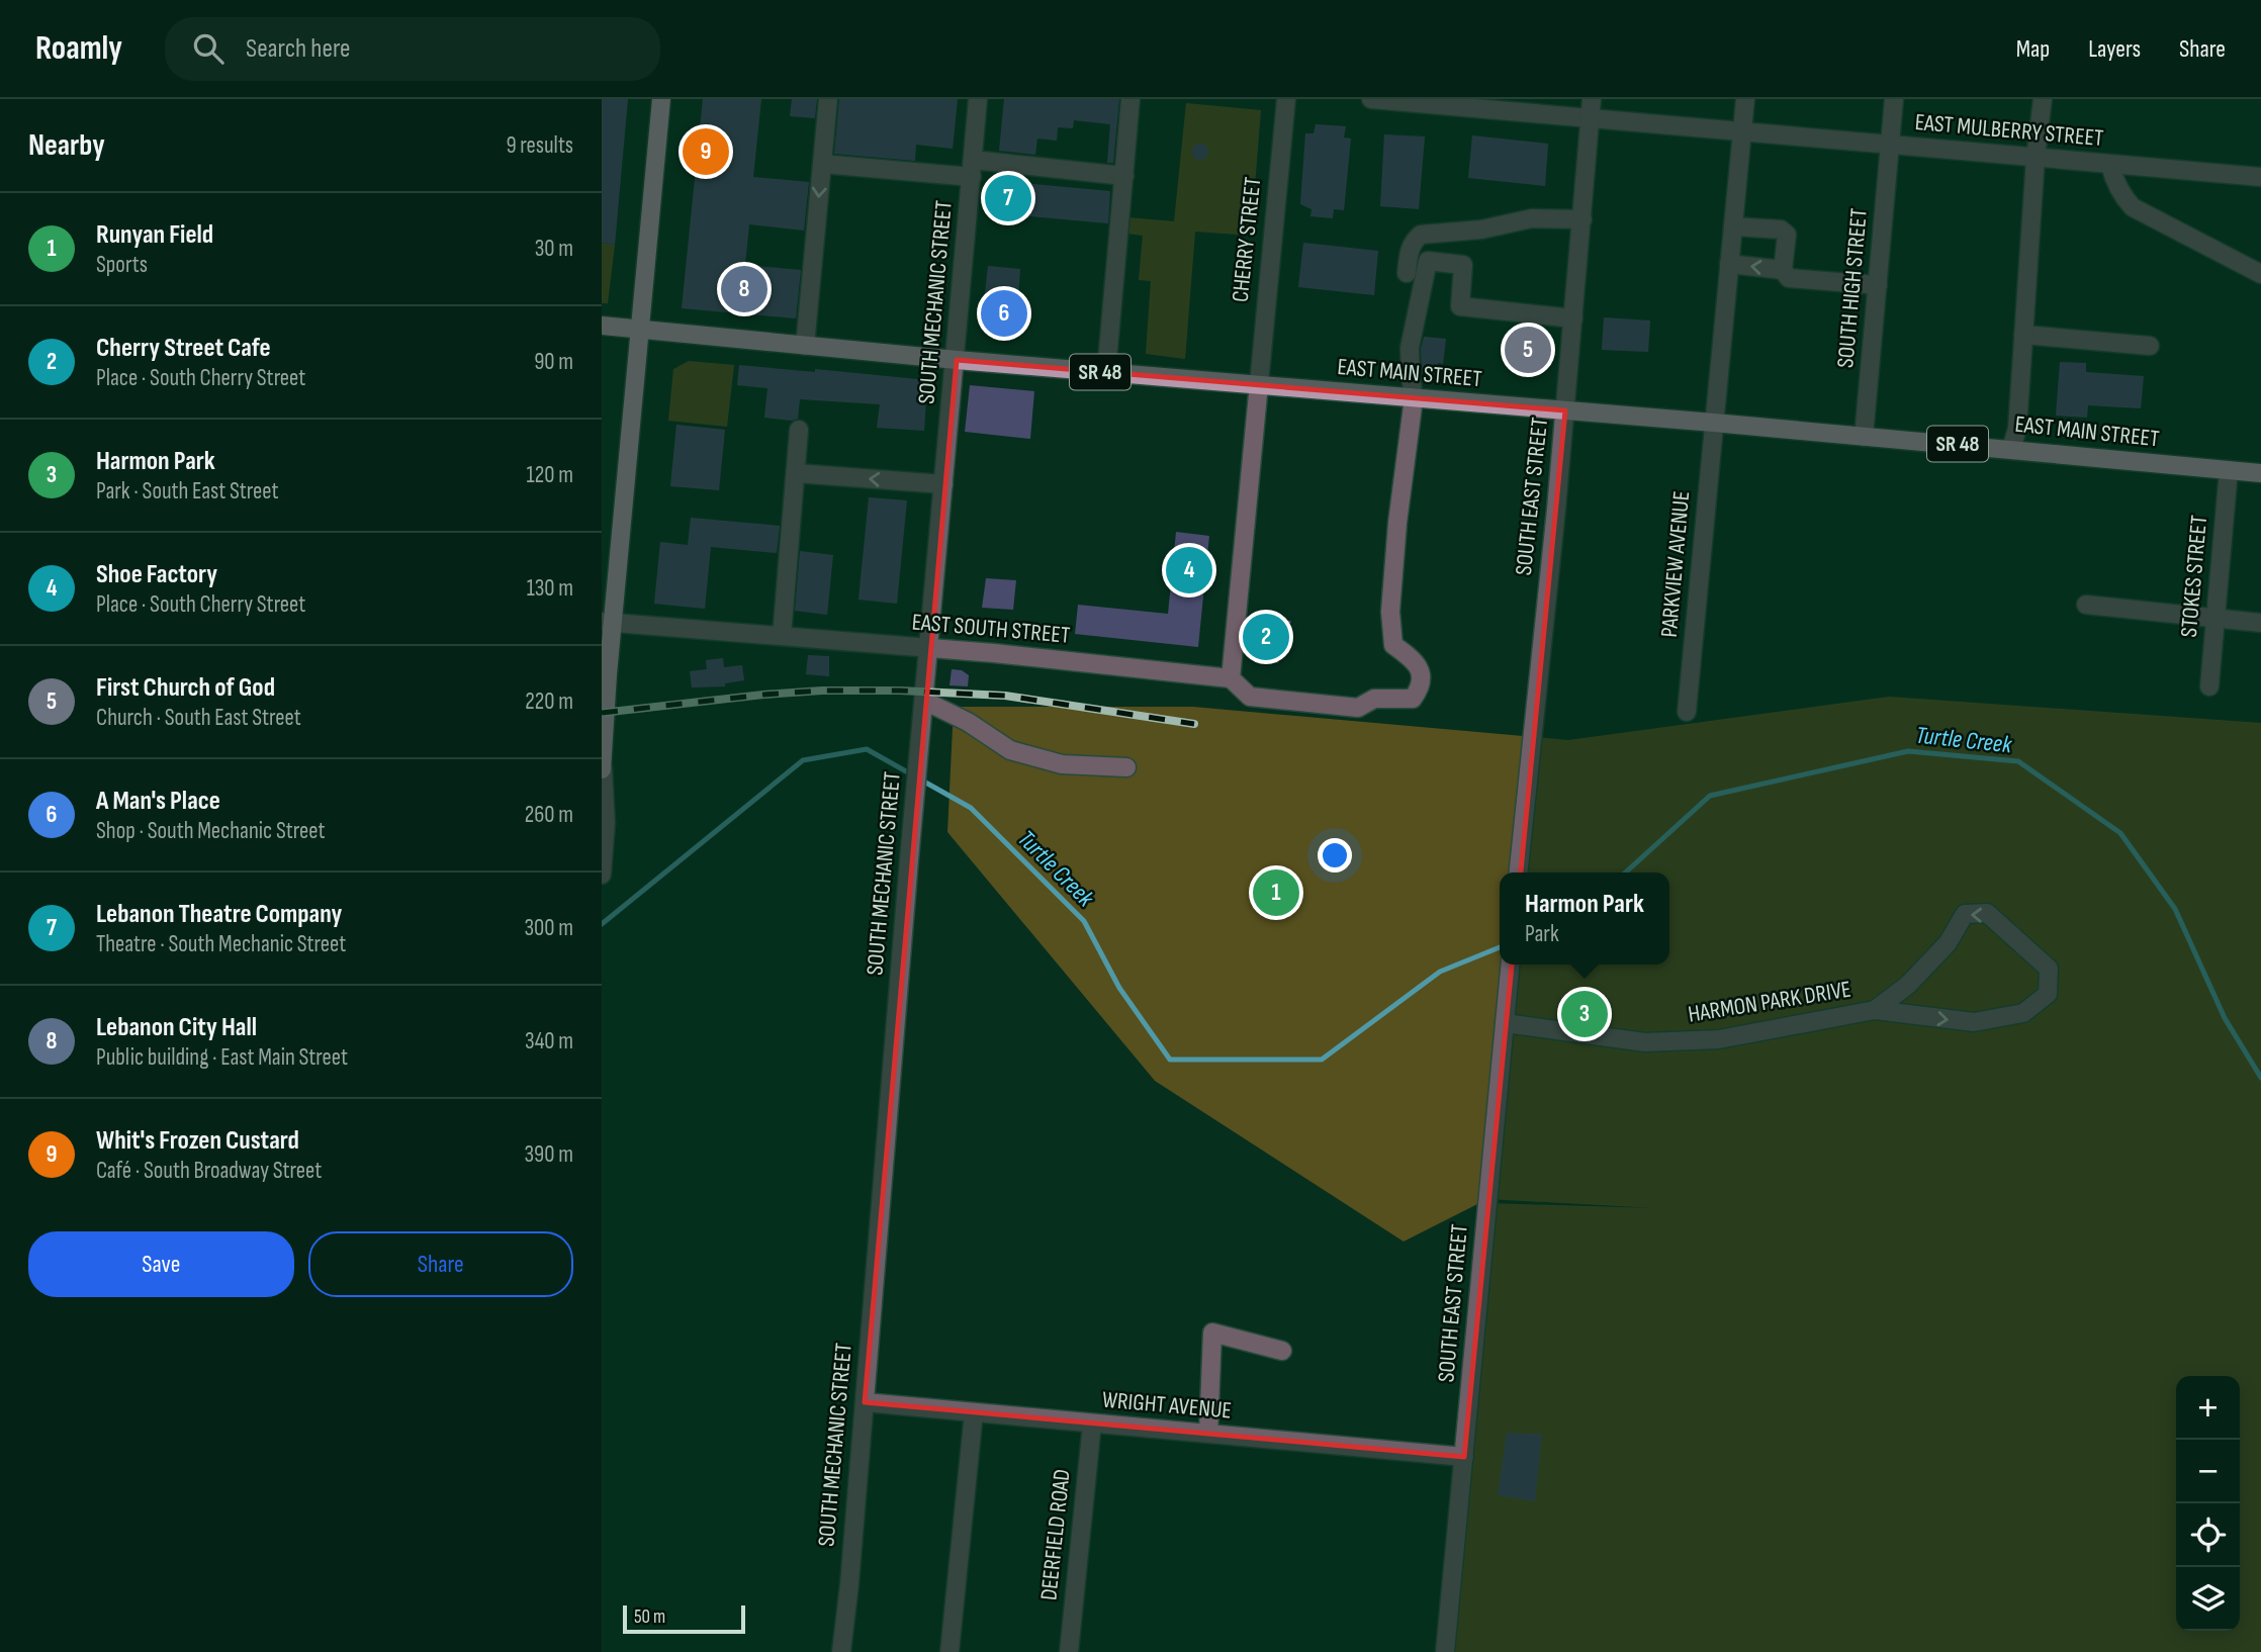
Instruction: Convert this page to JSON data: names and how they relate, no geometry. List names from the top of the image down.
{
  "streets": {
    "main road": ["SR 48", "EAST MAIN STREET"],
    "street": [
      "EAST MULBERRY STREET",
      "CHERRY STREET",
      "SOUTH HIGH STREET",
      "SOUTH MECHANIC STREET",
      "SOUTH EAST STREET",
      "PARKVIEW AVENUE",
      "STOKES STREET",
      "EAST SOUTH STREET",
      "HARMON PARK DRIVE",
      "WRIGHT AVENUE",
      "DEERFIELD ROAD"
    ]
  },
  "crossings": [
    ["EAST MULBERRY STREET", "SOUTH HIGH STREET"],
    ["EAST MULBERRY STREET", "SOUTH EAST STREET"],
    ["EAST MULBERRY STREET", "PARKVIEW AVENUE"],
    ["CHERRY STREET", "EAST MAIN STREET"],
    ["CHERRY STREET", "EAST SOUTH STREET"],
    ["SOUTH HIGH STREET", "EAST MAIN STREET"],
    ["SOUTH MECHANIC STREET", "EAST MAIN STREET"],
    ["SOUTH MECHANIC STREET", "EAST SOUTH STREET"],
    ["SOUTH MECHANIC STREET", "WRIGHT AVENUE"],
    ["EAST MAIN STREET", "SOUTH EAST STREET"],
    ["EAST MAIN STREET", "PARKVIEW AVENUE"],
    ["EAST MAIN STREET", "STOKES STREET"],
    ["EAST MAIN STREET", "EAST SOUTH STREET"],
    ["SOUTH EAST STREET", "HARMON PARK DRIVE"],
    ["SOUTH EAST STREET", "WRIGHT AVENUE"],
    ["WRIGHT AVENUE", "DEERFIELD ROAD"]
  ],
  "water": ["Turtle Creek"],
  "scale_bar": "50 m",
  "page": {
    "header": "Roamly",
    "search": "Search here",
    "nav": ["Map", "Layers", "Share"],
    "heading": ["Nearby", "9 results"],
    "pins": [
      "9",
      "7",
      "8",
      "6",
      "5",
      "4",
      "2",
      "1",
      "3"
    ],
    "list": [
      {
        "mark": "1",
        "name": "Runyan Field",
        "note": "Sports",
        "value": "30 m"
      },
      {
        "mark": "2",
        "name": "Cherry Street Cafe",
        "note": "Place · South Cherry Street",
        "value": "90 m"
      },
      {
        "mark": "3",
        "name": "Harmon Park",
        "note": "Park · South East Street",
        "value": "120 m"
      },
      {
        "mark": "4",
        "name": "Shoe Factory",
        "note": "Place · South Cherry Street",
        "value": "130 m"
      },
      {
        "mark": "5",
        "name": "First Church of God",
        "note": "Church · South East Street",
        "value": "220 m"
      },
      {
        "mark": "6",
        "name": "A Man's Place",
        "note": "Shop · South Mechanic Street",
        "value": "260 m"
      },
      {
        "mark": "7",
        "name": "Lebanon Theatre Company",
        "note": "Theatre · South Mechanic Street",
        "value": "300 m"
      },
      {
        "mark": "8",
        "name": "Lebanon City Hall",
        "note": "Public building · East Main Street",
        "value": "340 m"
      },
      {
        "mark": "9",
        "name": "Whit's Frozen Custard",
        "note": "Café · South Broadway Street",
        "value": "390 m"
      }
    ],
    "popup": ["Harmon Park", "Park"],
    "buttons": ["Save", "Share"],
    "map_buttons": ["+", "−"],
    "scale": "50 m"
  }
}
